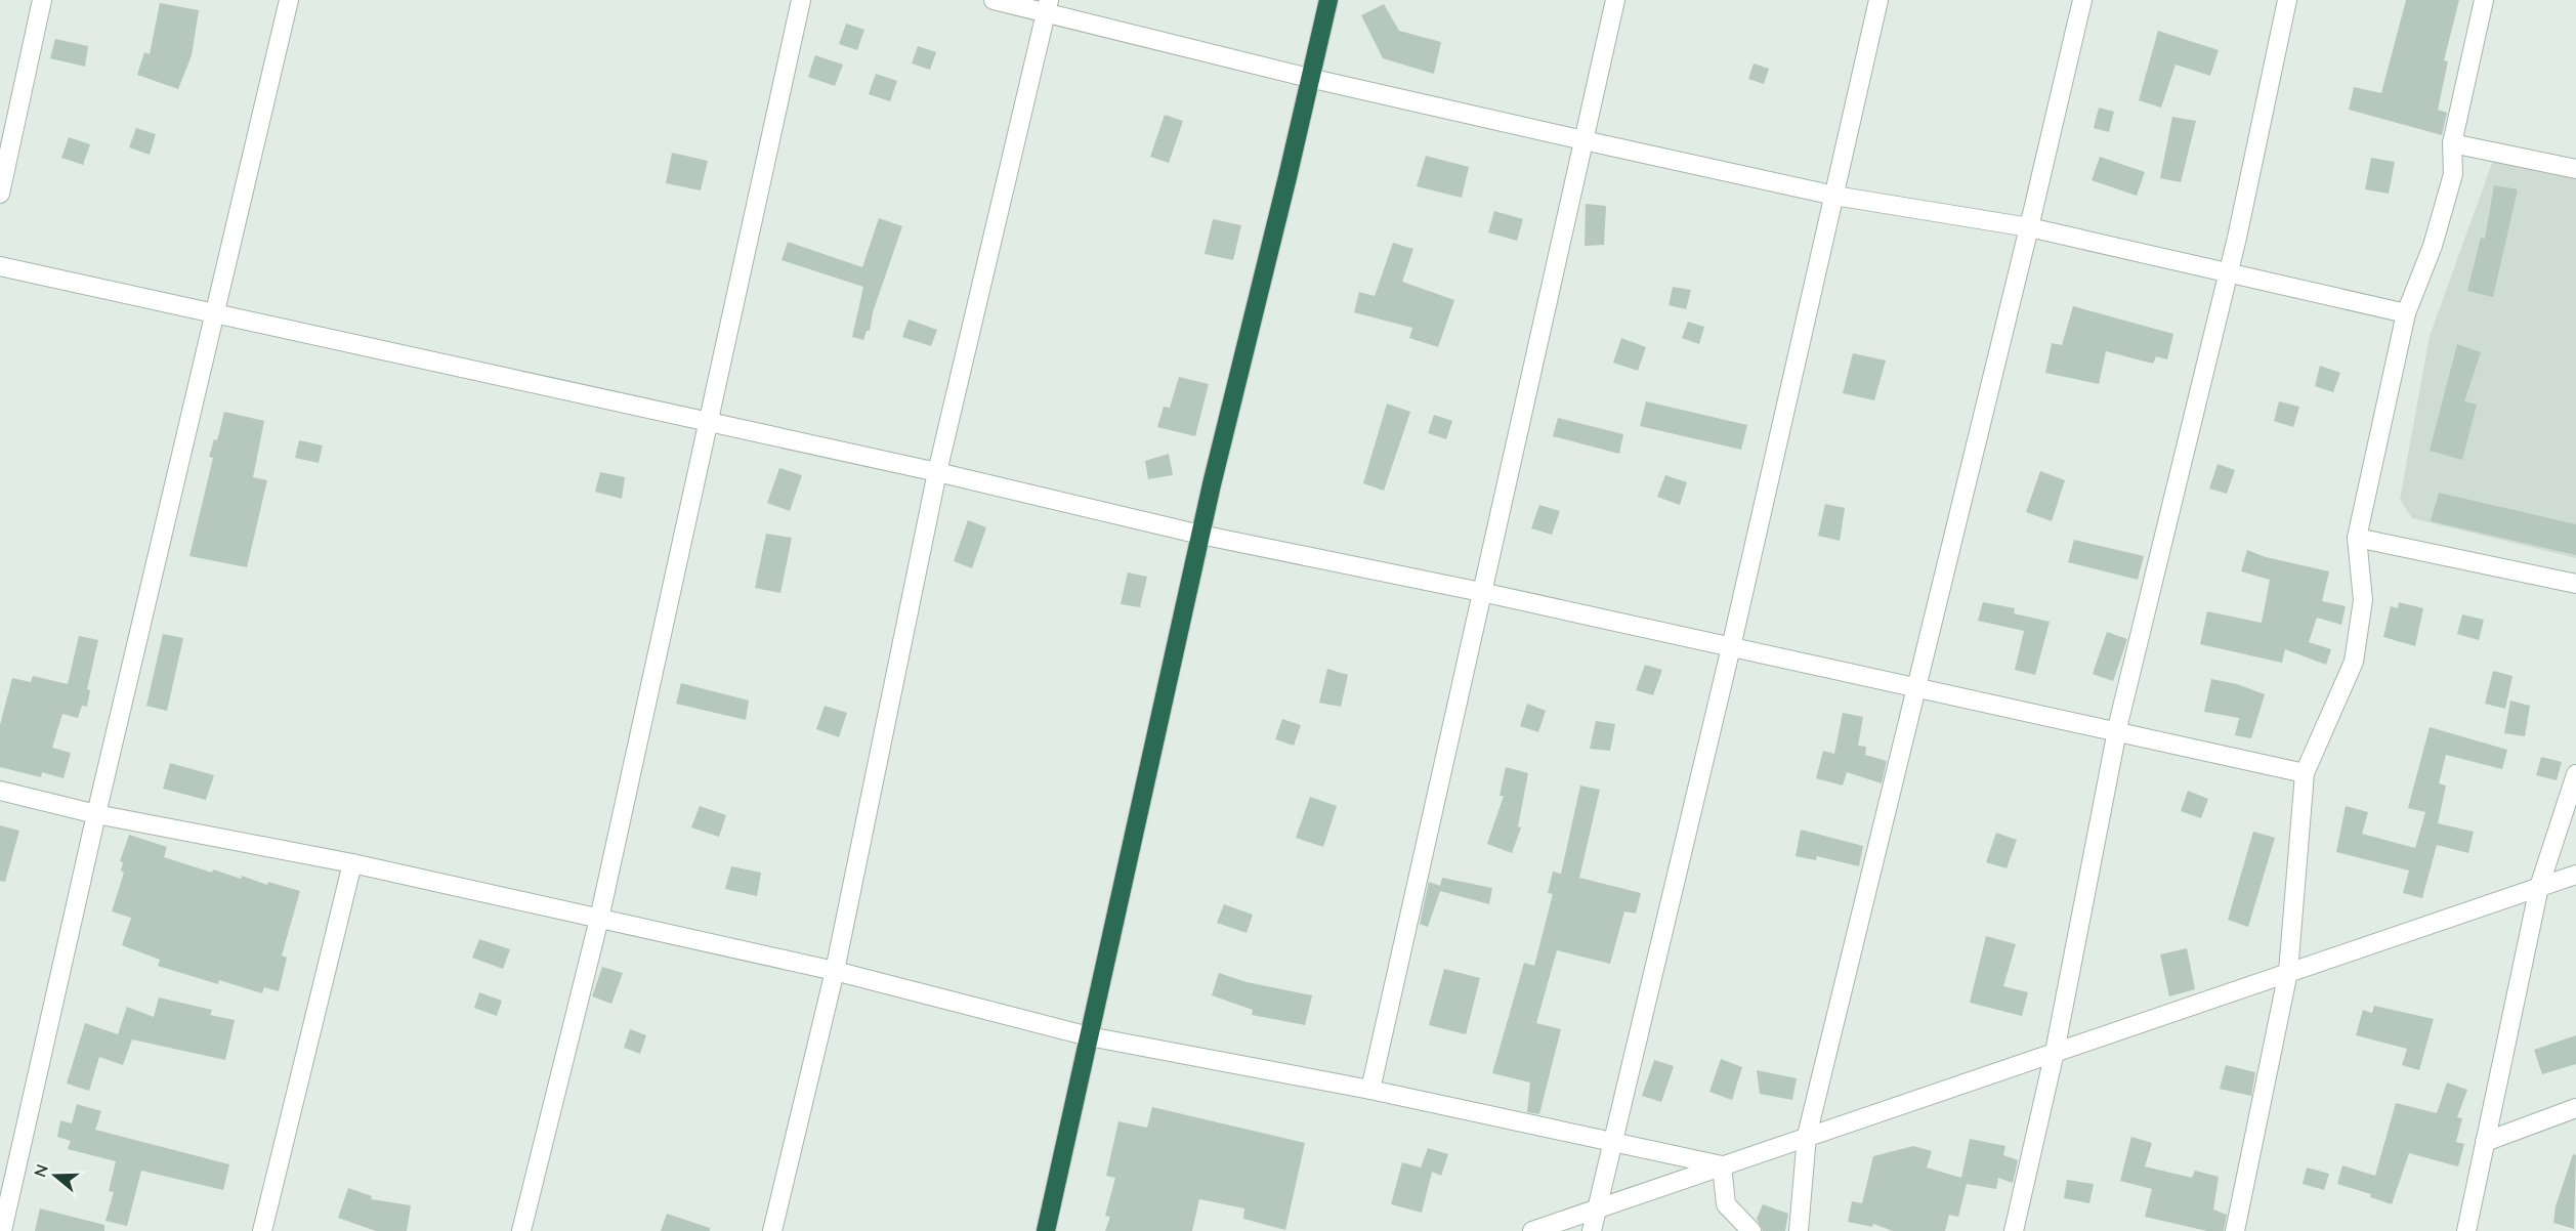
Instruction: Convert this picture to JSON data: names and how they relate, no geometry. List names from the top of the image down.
{
  "north": "left"
}
